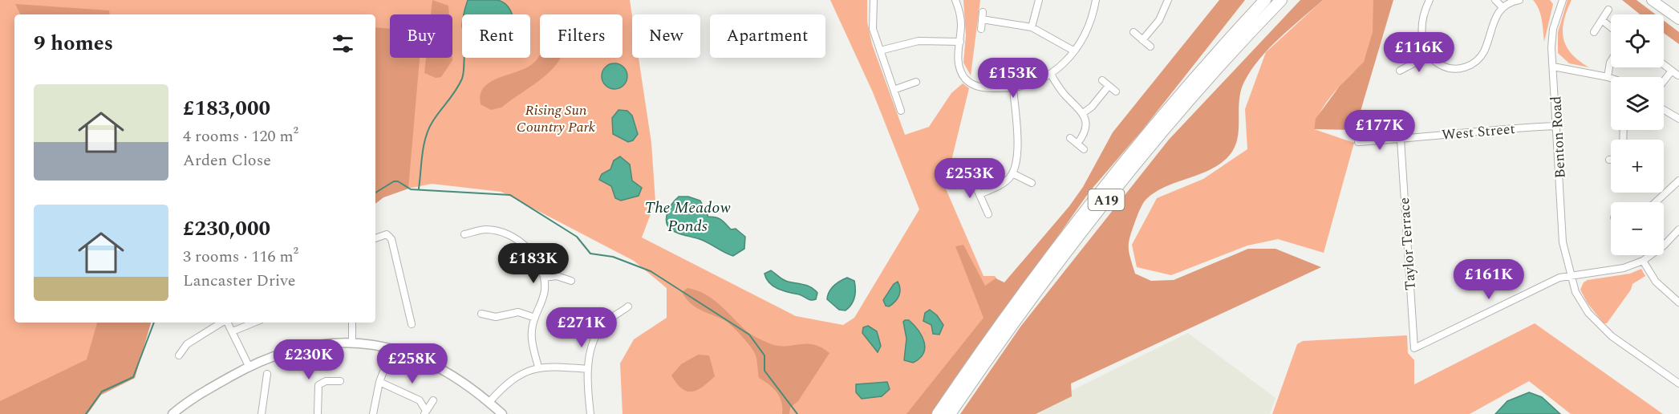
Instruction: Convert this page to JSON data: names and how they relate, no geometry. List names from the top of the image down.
{
  "streets": {
    "highway": ["A19"],
    "street": ["West Street", "Benton Road", "Taylor Terrace"]
  },
  "crossings": [
    ["West Street", "Benton Road"],
    ["West Street", "Taylor Terrace"],
    ["Benton Road", "Taylor Terrace"]
  ],
  "water": ["The Meadow Ponds"],
  "parks": ["Rising Sun Country Park"],
  "page": {
    "map_buttons": ["+", "−"],
    "chip": [
      "Buy",
      "Rent",
      "Filters",
      "New",
      "Apartment"
    ],
    "heading": "9 homes",
    "price": [
      "£116K",
      "£153K",
      "£177K",
      "£253K",
      "£183K",
      "£161K",
      "£271K",
      "£230K",
      "£258K"
    ],
    "list": [
      {
        "name": "£183,000",
        "note": "4 rooms · 120 m² · Arden Close"
      },
      {
        "name": "£230,000",
        "note": "3 rooms · 116 m² · Lancaster Drive"
      }
    ]
  }
}
